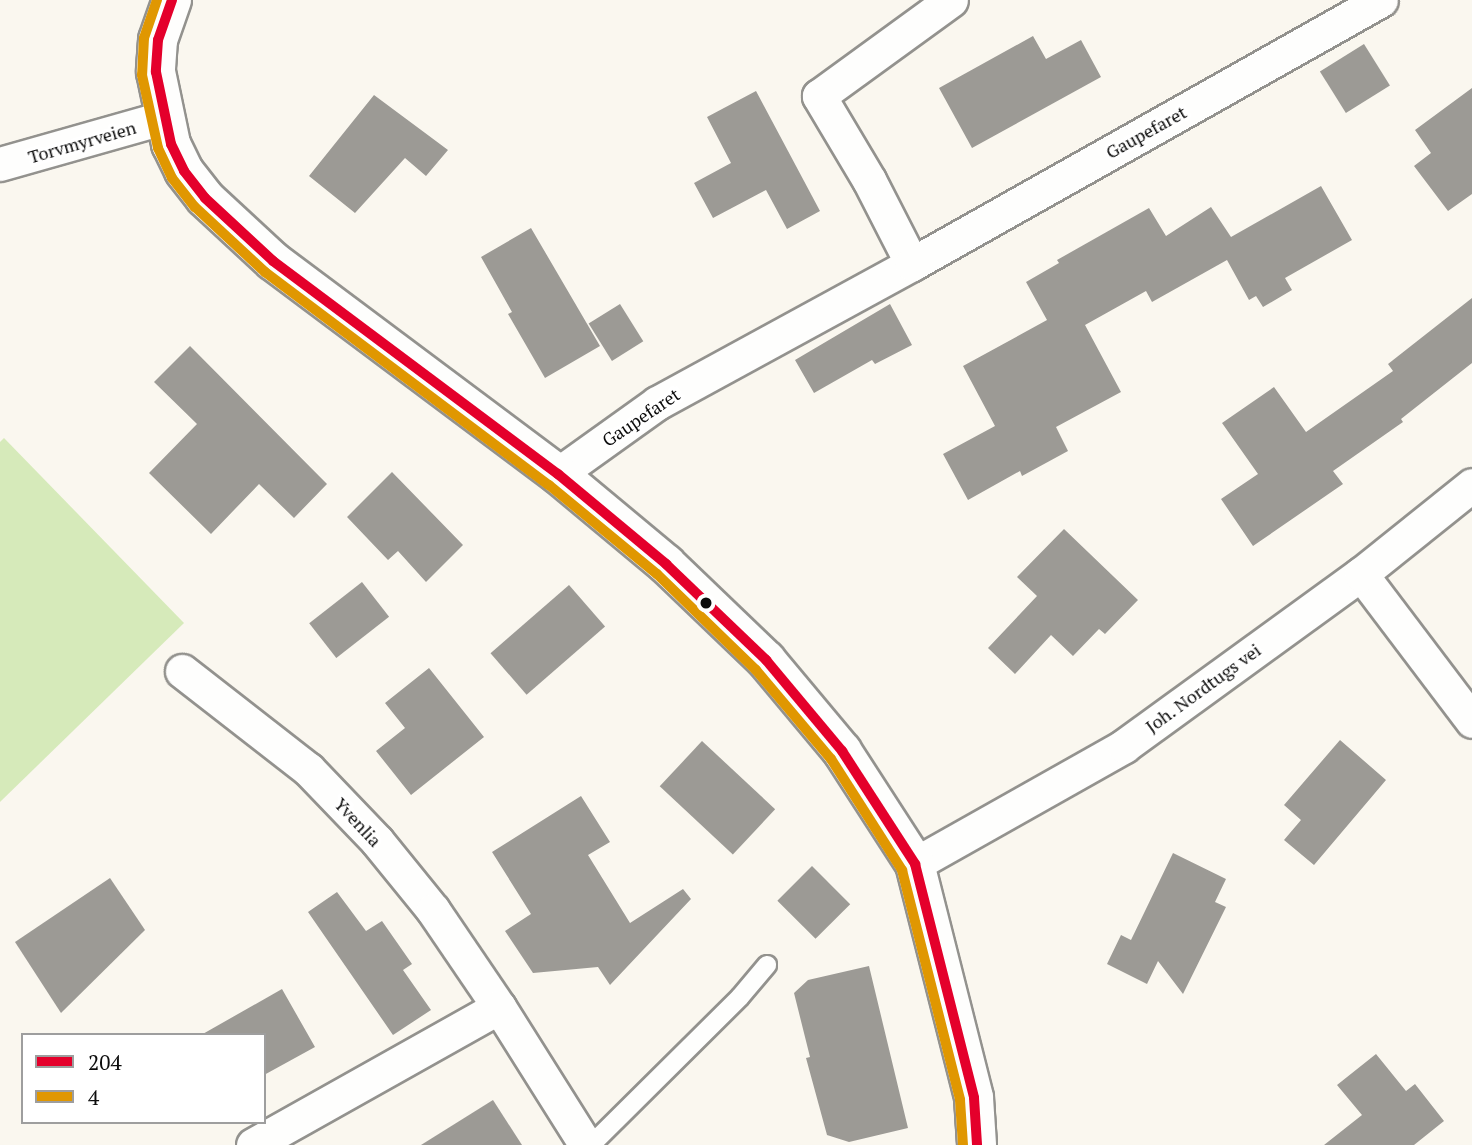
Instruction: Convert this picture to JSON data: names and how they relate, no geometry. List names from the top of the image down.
{
  "streets": {
    "street": [
      "Gaupefaret",
      "Torvmyrveien",
      "Joh. Nordtugs vei",
      "Yvenlia"
    ]
  },
  "lines": ["transit line 204", "transit line 4"],
  "legend": ["204", "4"]
}
